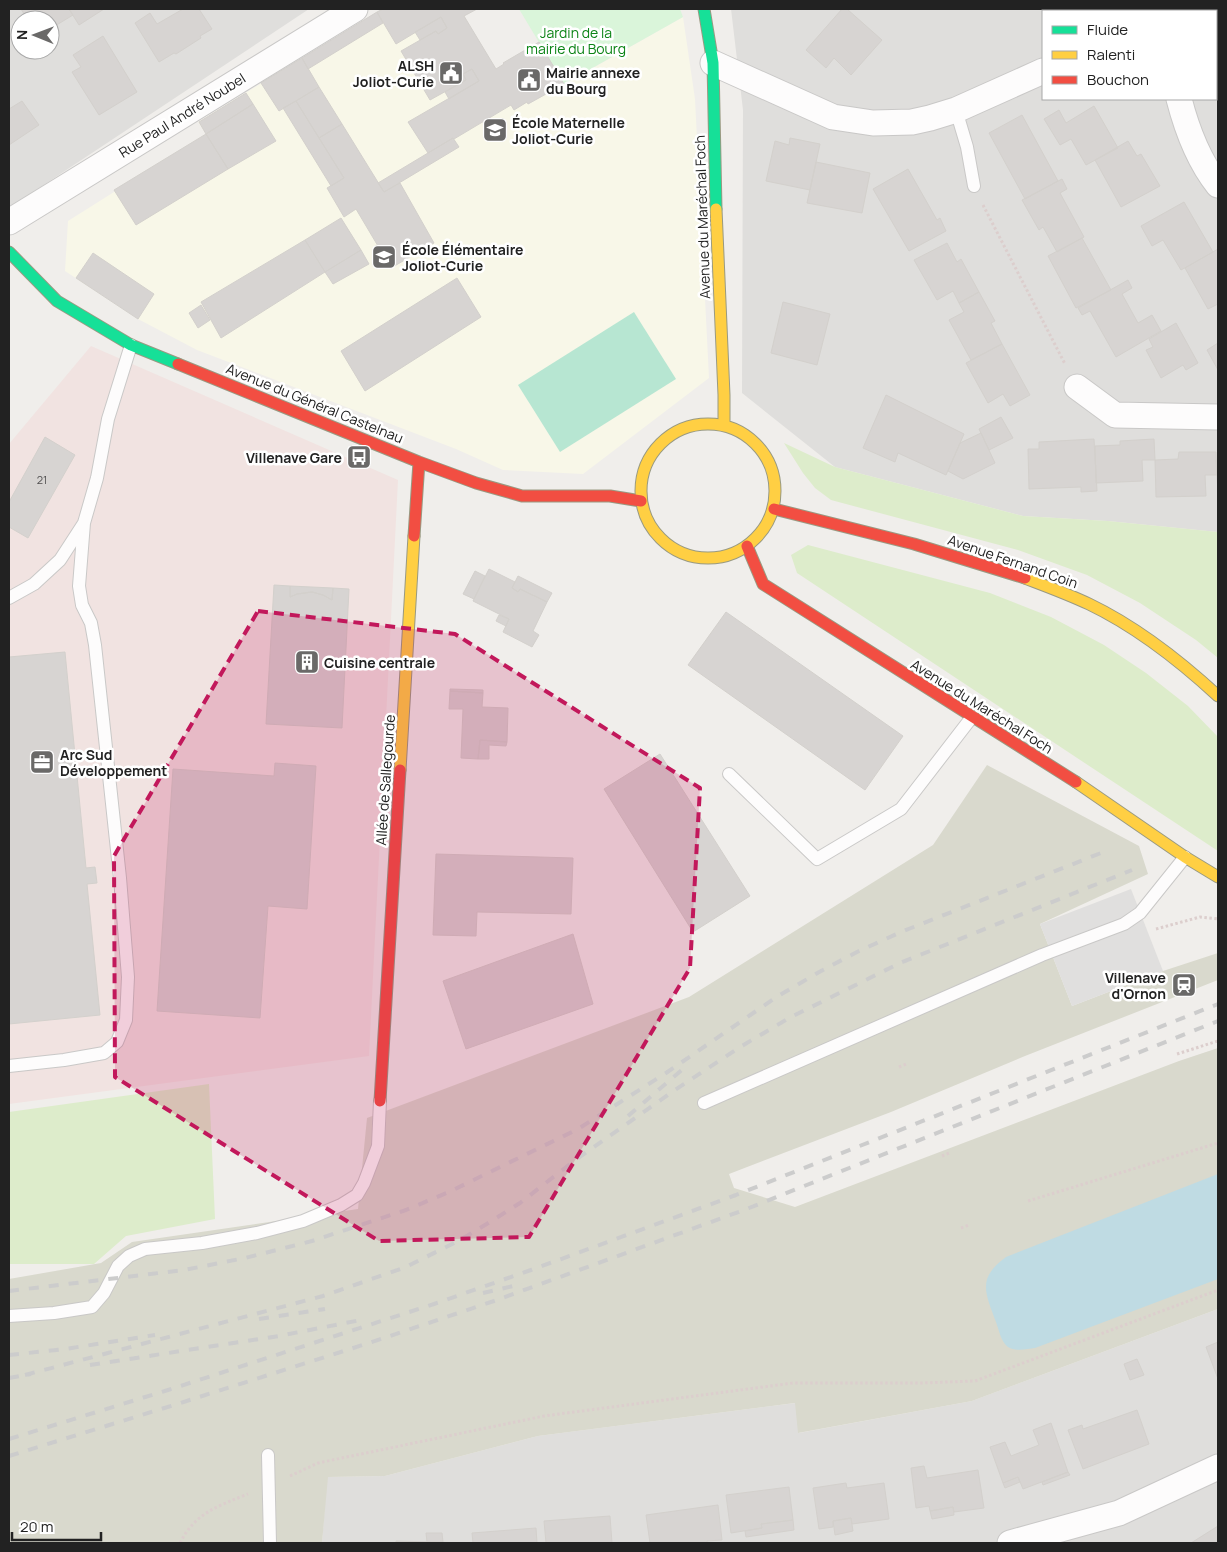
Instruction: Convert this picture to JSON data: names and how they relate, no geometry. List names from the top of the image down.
{
  "streets": {
    "main road": [
      "Avenue du Maréchal Foch",
      "Avenue du Général Castelnau",
      "Avenue Fernand Coin",
      "Allée de Sallegourde"
    ],
    "street": ["Rue Paul André Noubel"]
  },
  "crossings": [
    ["Avenue du Maréchal Foch", "Avenue du Général Castelnau"],
    ["Avenue du Maréchal Foch", "Avenue Fernand Coin"],
    ["Avenue du Général Castelnau", "Avenue Fernand Coin"],
    ["Avenue du Général Castelnau", "Allée de Sallegourde"]
  ],
  "parks": ["Jardin de la mairie du Bourg"],
  "places": {
    "public building": ["ALSH Joliot-Curie", "Mairie annexe du Bourg"],
    "school or university": ["École Maternelle Joliot-Curie", "École Élémentaire Joliot-Curie"],
    "bus stop": ["Villenave Gare"],
    "building": ["Cuisine centrale"],
    "office": ["Arc Sud Développement"],
    "station": ["Villenave d'Ornon"]
  },
  "house_numbers": ["21"],
  "legend": ["Fluide", "Ralenti", "Bouchon"],
  "scale_bar": "20 m",
  "north": "left"
}
